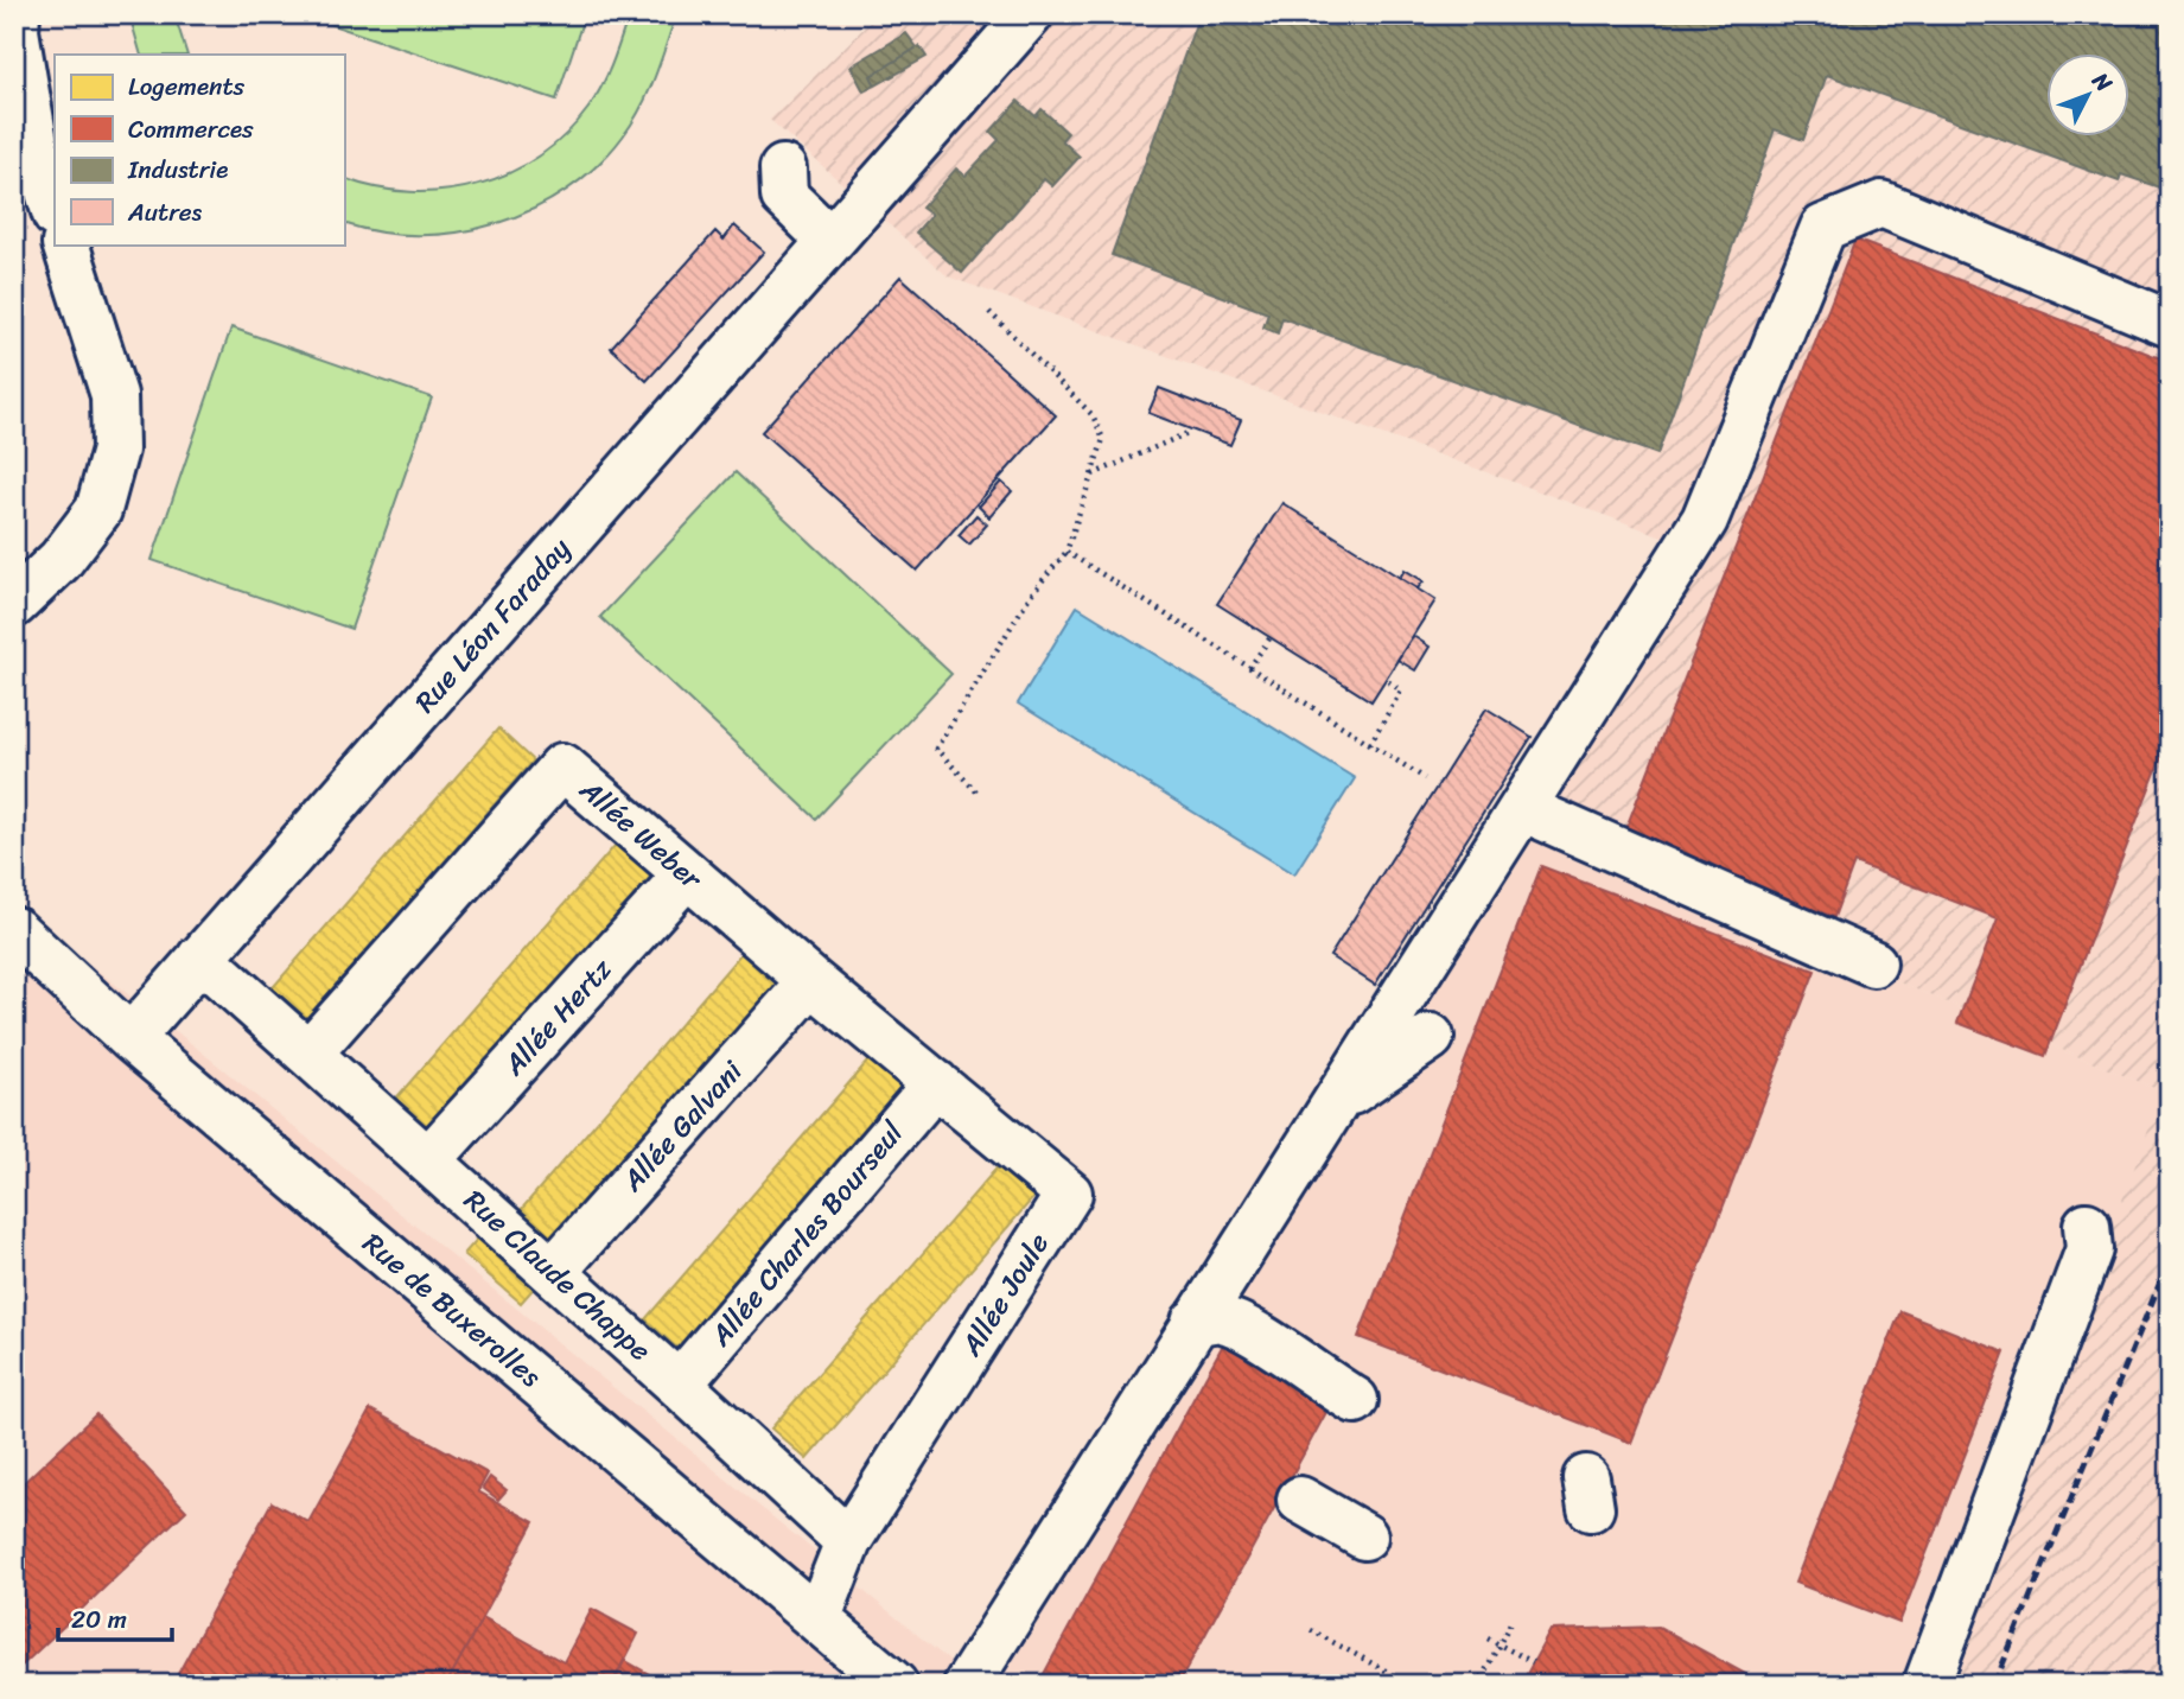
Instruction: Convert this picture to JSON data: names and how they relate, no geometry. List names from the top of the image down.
{
  "streets": {
    "street": [
      "Rue Léon Faraday",
      "Allée Weber",
      "Allée Hertz",
      "Allée Galvani",
      "Allée Charles Bourseul",
      "Rue Claude Chappe",
      "Allée Joule",
      "Rue de Buxerolles"
    ]
  },
  "crossings": [
    ["Rue Léon Faraday", "Rue Claude Chappe"],
    ["Rue Léon Faraday", "Rue de Buxerolles"],
    ["Allée Weber", "Allée Hertz"],
    ["Allée Weber", "Allée Galvani"],
    ["Allée Weber", "Allée Charles Bourseul"],
    ["Allée Weber", "Rue Claude Chappe"],
    ["Allée Weber", "Allée Joule"],
    ["Allée Hertz", "Rue Claude Chappe"],
    ["Allée Galvani", "Rue Claude Chappe"],
    ["Allée Charles Bourseul", "Rue Claude Chappe"],
    ["Allée Charles Bourseul", "Allée Joule"],
    ["Rue Claude Chappe", "Allée Joule"]
  ],
  "legend": [
    "Logements",
    "Commerces",
    "Industrie",
    "Autres"
  ],
  "scale_bar": "20 m",
  "north": "top right"
}
